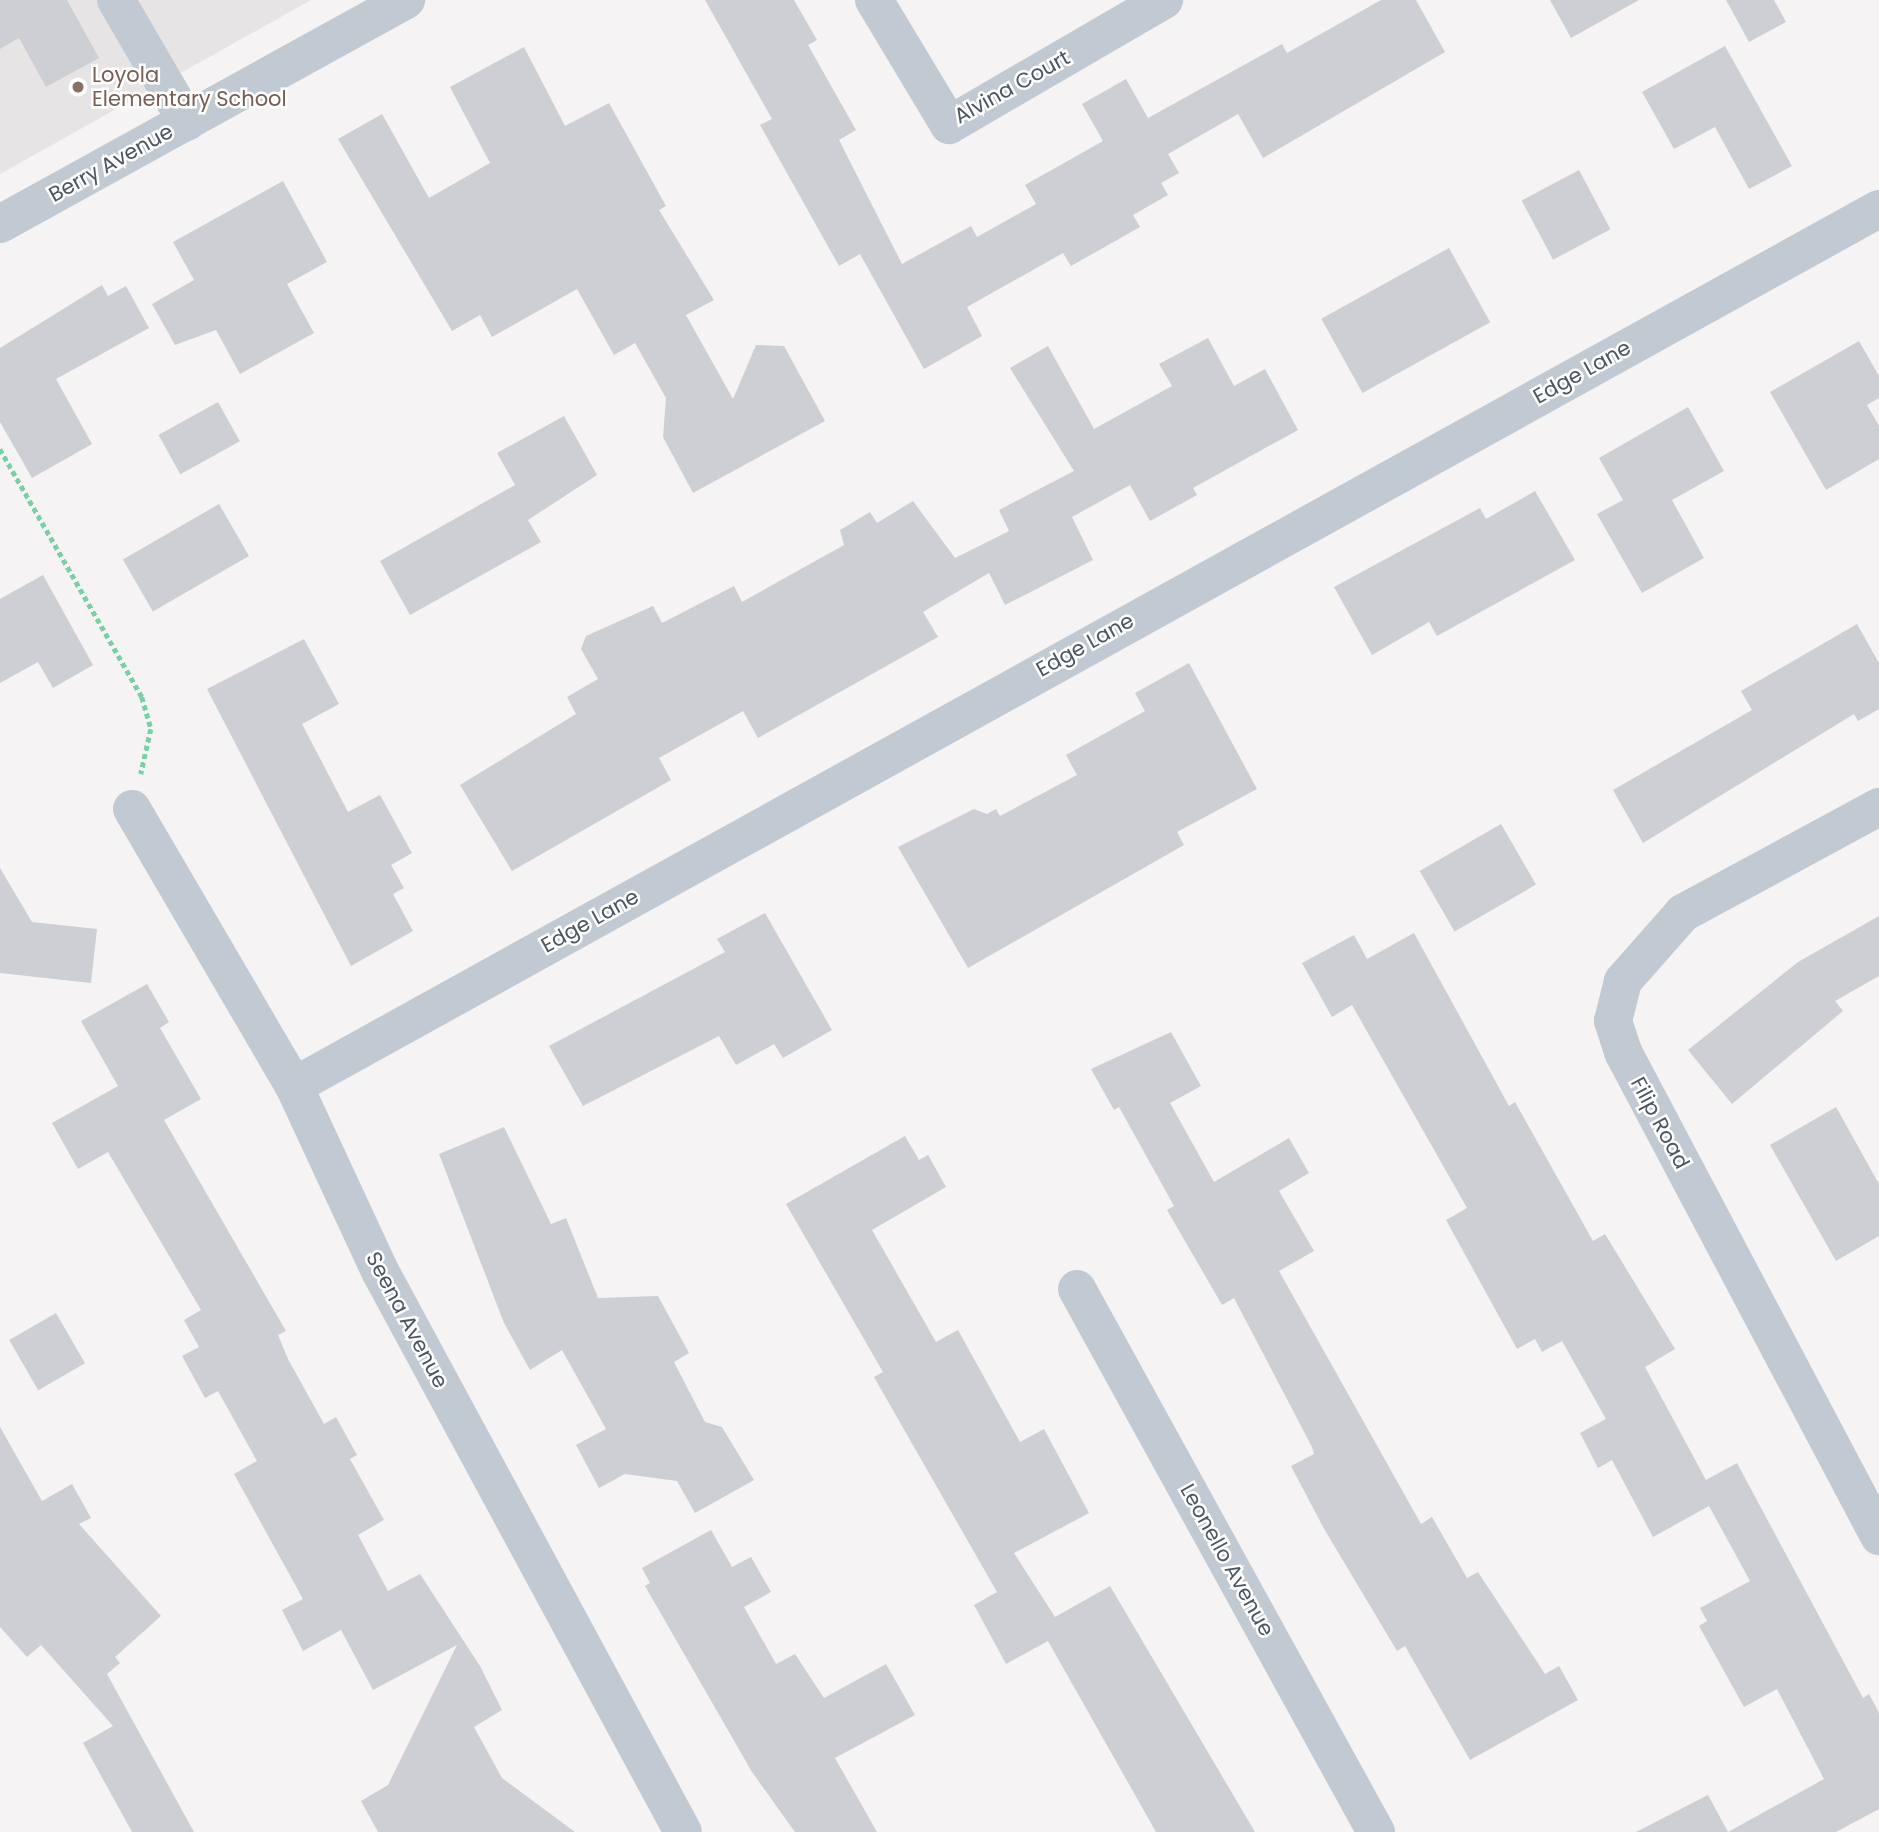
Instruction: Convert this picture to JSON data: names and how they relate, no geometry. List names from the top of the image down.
{
  "streets": {
    "street": [
      "Alvina Court",
      "Berry Avenue",
      "Edge Lane",
      "Filip Road",
      "Seena Avenue",
      "Leonello Avenue"
    ]
  },
  "crossings": [
    ["Edge Lane", "Seena Avenue"]
  ],
  "places": ["Loyola Elementary School"]
}
